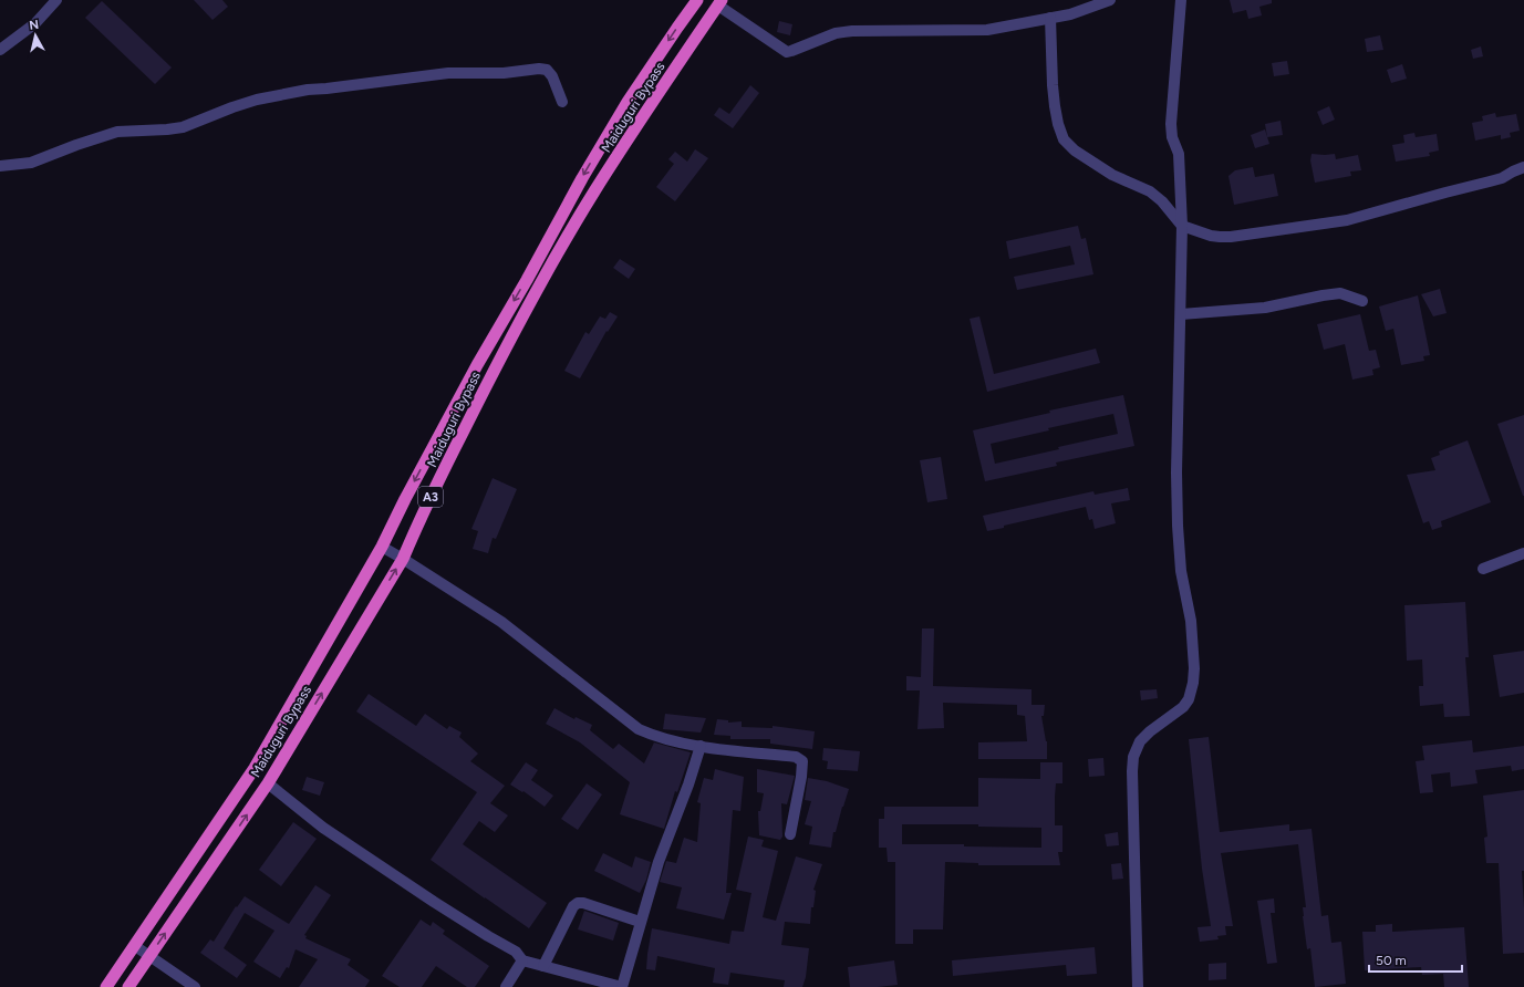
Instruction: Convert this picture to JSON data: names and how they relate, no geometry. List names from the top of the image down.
{
  "streets": {
    "highway": ["Maiduguri Bypass", "A3"]
  },
  "scale_bar": "50 m",
  "north": "top"
}
